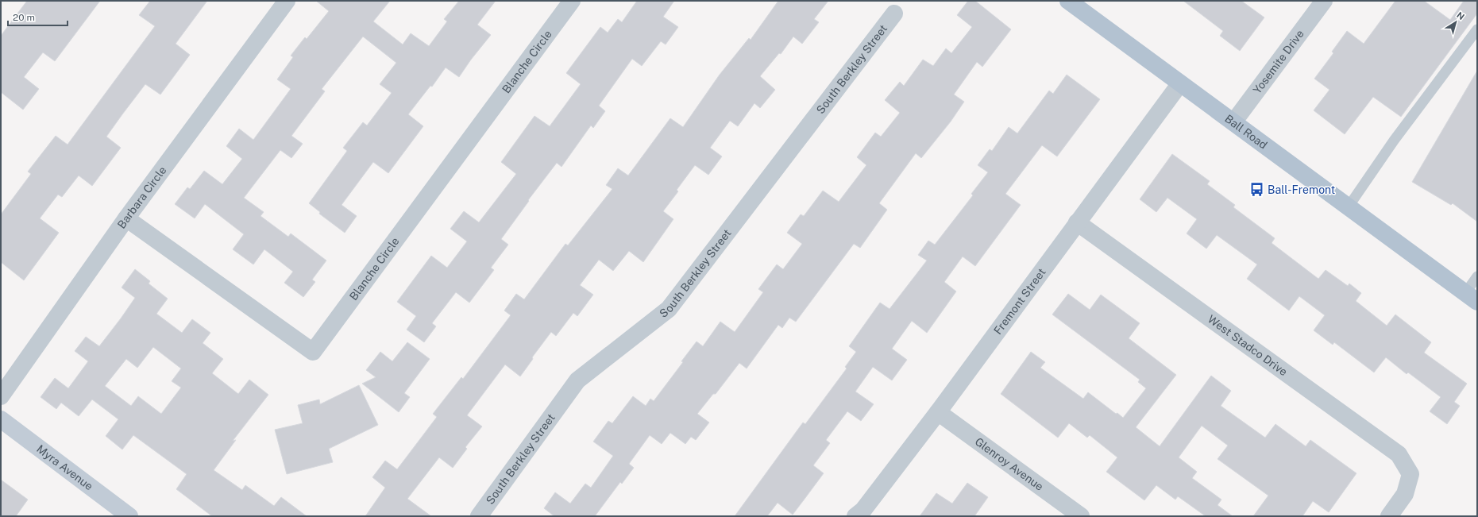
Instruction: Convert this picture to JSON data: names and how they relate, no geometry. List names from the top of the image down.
{
  "streets": {
    "main road": ["Ball Road"],
    "street": [
      "Blanche Circle",
      "Yosemite Drive",
      "South Berkley Street",
      "Barbara Circle",
      "Fremont Street",
      "West Stadco Drive",
      "Glenroy Avenue",
      "Myra Avenue"
    ]
  },
  "crossings": [
    ["Blanche Circle", "Barbara Circle"],
    ["Yosemite Drive", "Ball Road"],
    ["Ball Road", "Fremont Street"],
    ["Fremont Street", "West Stadco Drive"],
    ["Fremont Street", "Glenroy Avenue"]
  ],
  "places": {
    "bus stop": ["Ball-Fremont"]
  },
  "scale_bar": "20 m",
  "north": "top right"
}
